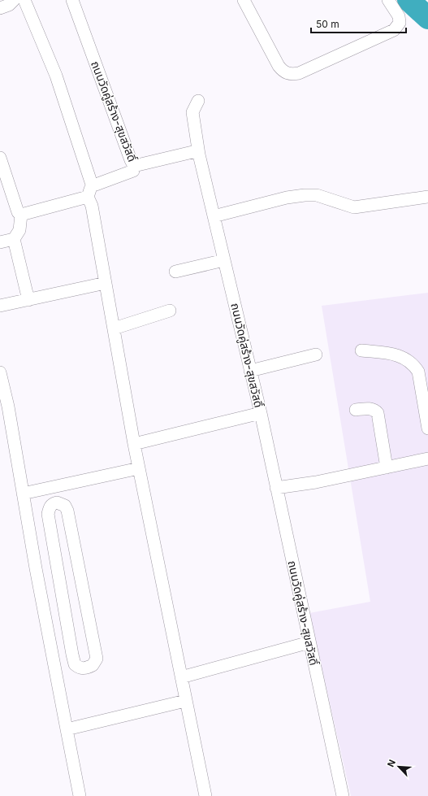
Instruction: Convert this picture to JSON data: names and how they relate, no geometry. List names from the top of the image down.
{
  "streets": {
    "street": ["ถนนวัดคู่สร้าง-สุขสวัสดิ์"]
  },
  "scale_bar": "50 m",
  "north": "top left"
}
